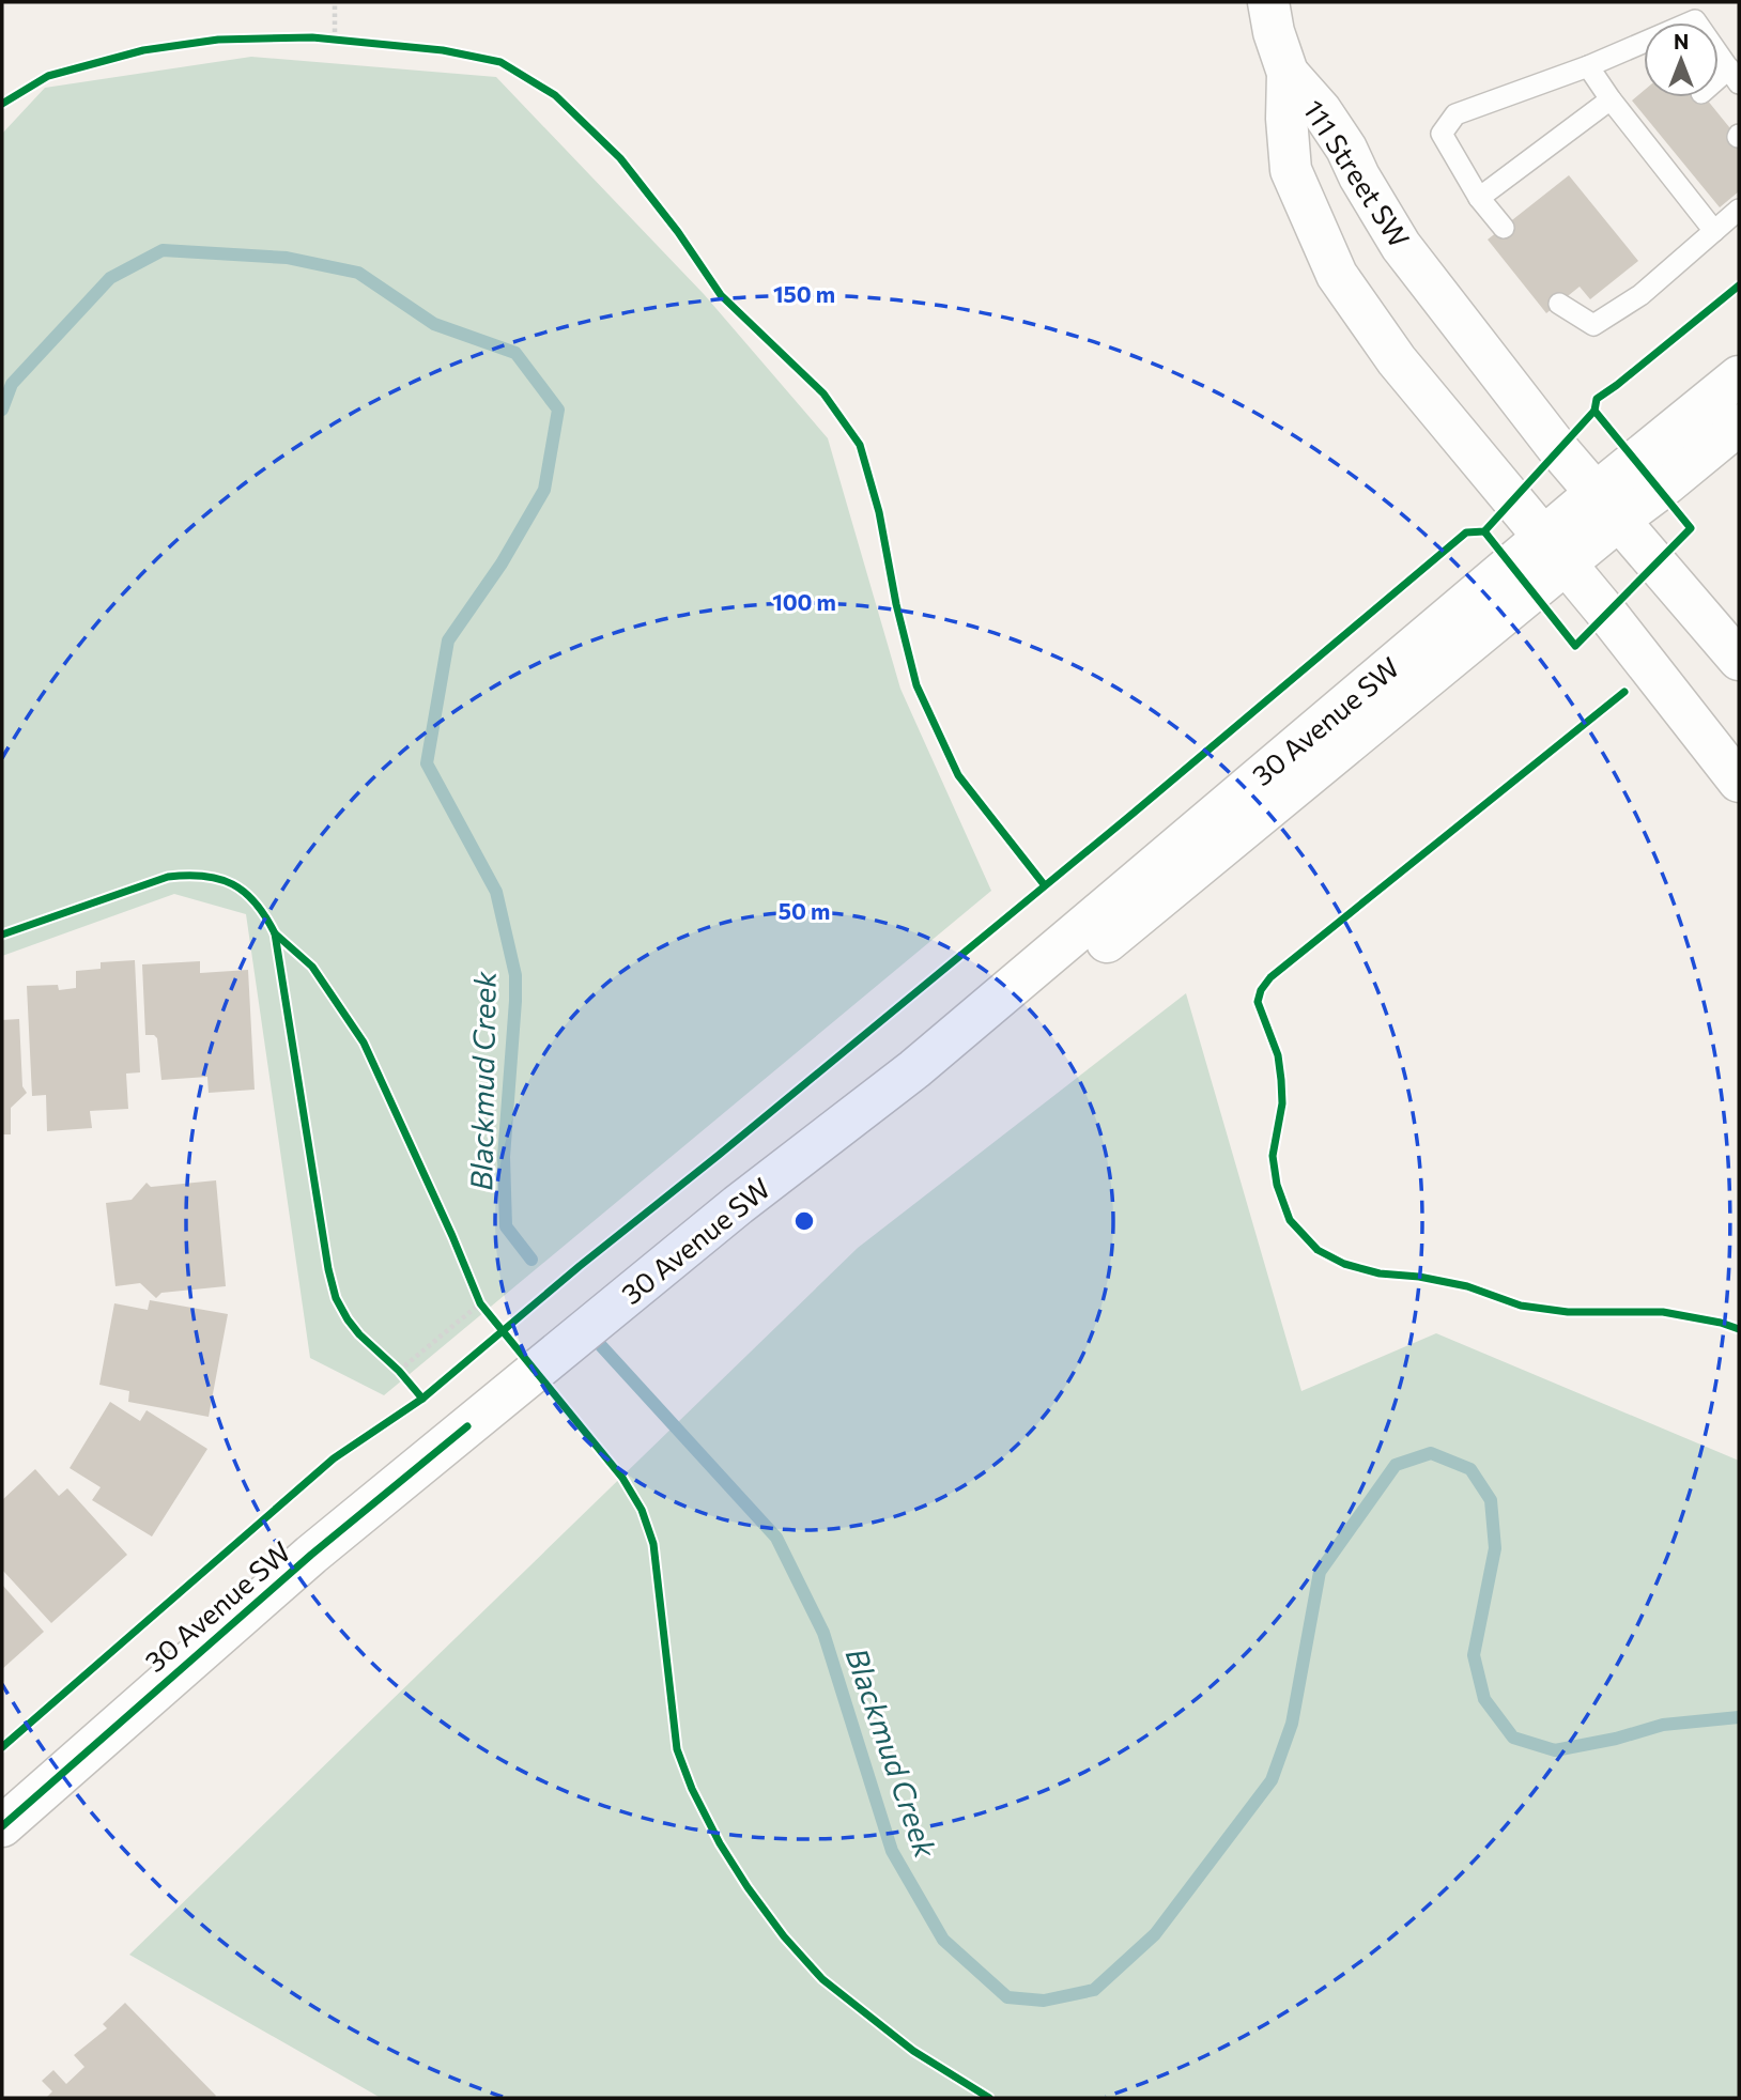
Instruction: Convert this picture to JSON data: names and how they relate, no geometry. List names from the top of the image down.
{
  "streets": {
    "main road": ["111 Street SW", "30 Avenue SW"]
  },
  "crossings": [
    ["111 Street SW", "30 Avenue SW"]
  ],
  "water": ["Blackmud Creek"],
  "north": "top",
  "rings": ["150 m", "100 m", "50 m"]
}
